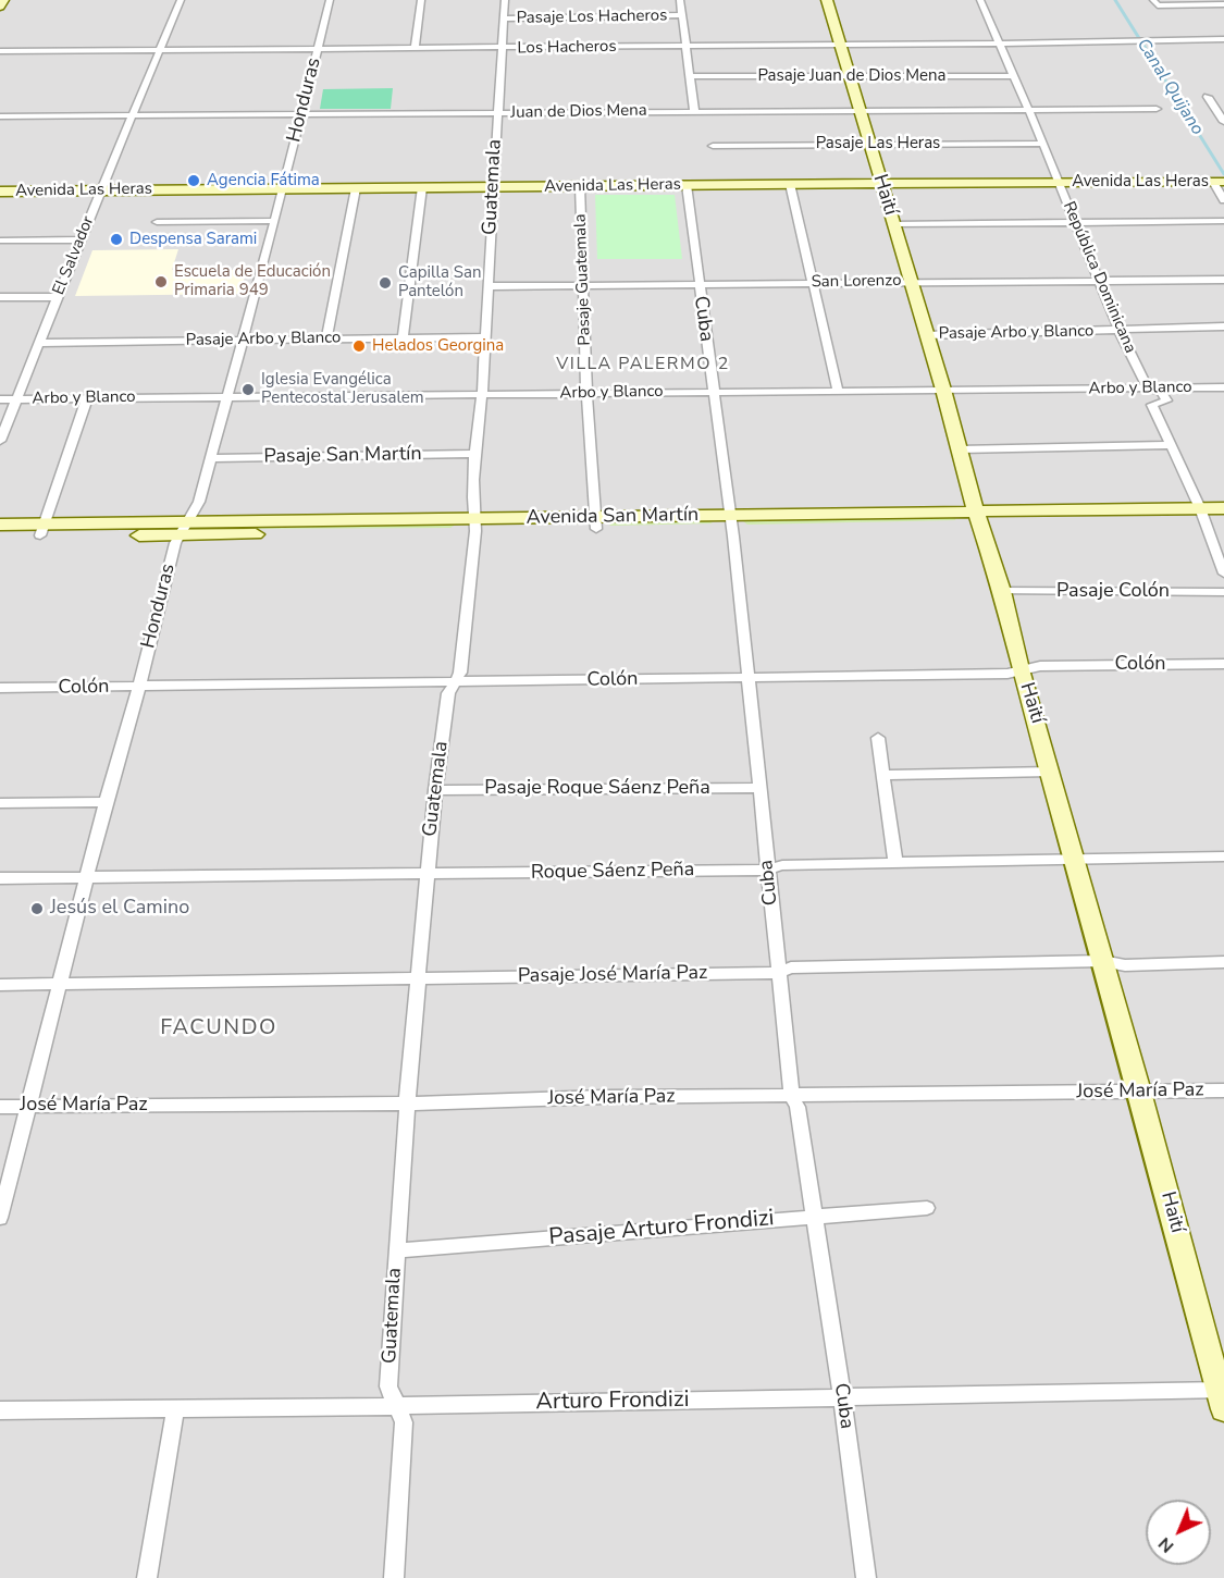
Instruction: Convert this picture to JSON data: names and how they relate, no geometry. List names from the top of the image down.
{
  "streets": {
    "main road": ["Avenida Las Heras", "Haití", "Avenida San Martín"],
    "street": [
      "Pasaje Los Hacheros",
      "Los Hacheros",
      "Pasaje Juan de Dios Mena",
      "Honduras",
      "Juan de Dios Mena",
      "Pasaje Las Heras",
      "Guatemala",
      "El Salvador",
      "República Dominicana",
      "Pasaje Guatemala",
      "San Lorenzo",
      "Cuba",
      "Pasaje Arbo y Blanco",
      "Arbo y Blanco",
      "Pasaje San Martín",
      "Pasaje Colón",
      "Colón",
      "Pasaje Roque Sáenz Peña",
      "Roque Sáenz Peña",
      "Pasaje José María Paz",
      "José María Paz",
      "Pasaje Arturo Frondizi",
      "Arturo Frondizi"
    ]
  },
  "crossings": [
    ["Pasaje Los Hacheros", "Guatemala"],
    ["Los Hacheros", "Honduras"],
    ["Los Hacheros", "Guatemala"],
    ["Los Hacheros", "Haití"],
    ["Los Hacheros", "El Salvador"],
    ["Los Hacheros", "República Dominicana"],
    ["Pasaje Juan de Dios Mena", "Haití"],
    ["Pasaje Juan de Dios Mena", "República Dominicana"],
    ["Honduras", "Juan de Dios Mena"],
    ["Honduras", "Avenida Las Heras"],
    ["Honduras", "Pasaje Arbo y Blanco"],
    ["Honduras", "Arbo y Blanco"],
    ["Honduras", "Pasaje San Martín"],
    ["Honduras", "Avenida San Martín"],
    ["Honduras", "Colón"],
    ["Honduras", "Roque Sáenz Peña"],
    ["Honduras", "Pasaje José María Paz"],
    ["Honduras", "José María Paz"],
    ["Juan de Dios Mena", "Guatemala"],
    ["Juan de Dios Mena", "Haití"],
    ["Juan de Dios Mena", "El Salvador"],
    ["Juan de Dios Mena", "República Dominicana"],
    ["Pasaje Las Heras", "Haití"],
    ["Pasaje Las Heras", "República Dominicana"],
    ["Avenida Las Heras", "Guatemala"],
    ["Avenida Las Heras", "Haití"],
    ["Avenida Las Heras", "El Salvador"],
    ["Avenida Las Heras", "República Dominicana"],
    ["Avenida Las Heras", "Pasaje Guatemala"],
    ["Avenida Las Heras", "Cuba"],
    ["Guatemala", "San Lorenzo"],
    ["Guatemala", "Pasaje Arbo y Blanco"],
    ["Guatemala", "Arbo y Blanco"],
    ["Guatemala", "Pasaje San Martín"],
    ["Guatemala", "Avenida San Martín"],
    ["Guatemala", "Colón"],
    ["Guatemala", "Pasaje Roque Sáenz Peña"],
    ["Guatemala", "Roque Sáenz Peña"],
    ["Guatemala", "Pasaje José María Paz"],
    ["Guatemala", "José María Paz"],
    ["Guatemala", "Pasaje Arturo Frondizi"],
    ["Guatemala", "Arturo Frondizi"],
    ["Haití", "San Lorenzo"],
    ["Haití", "Pasaje Arbo y Blanco"],
    ["Haití", "Arbo y Blanco"],
    ["Haití", "Avenida San Martín"],
    ["Haití", "Pasaje Colón"],
    ["Haití", "Colón"],
    ["Haití", "Roque Sáenz Peña"],
    ["Haití", "Pasaje José María Paz"],
    ["Haití", "José María Paz"],
    ["Haití", "Arturo Frondizi"],
    ["El Salvador", "Pasaje Arbo y Blanco"],
    ["El Salvador", "Arbo y Blanco"],
    ["República Dominicana", "San Lorenzo"],
    ["República Dominicana", "Pasaje Arbo y Blanco"],
    ["República Dominicana", "Arbo y Blanco"],
    ["República Dominicana", "Avenida San Martín"],
    ["Pasaje Guatemala", "San Lorenzo"],
    ["Pasaje Guatemala", "Arbo y Blanco"],
    ["Pasaje Guatemala", "Avenida San Martín"],
    ["San Lorenzo", "Cuba"],
    ["Cuba", "Arbo y Blanco"],
    ["Cuba", "Avenida San Martín"],
    ["Cuba", "Colón"],
    ["Cuba", "Pasaje Roque Sáenz Peña"],
    ["Cuba", "Roque Sáenz Peña"],
    ["Cuba", "Pasaje José María Paz"],
    ["Cuba", "José María Paz"],
    ["Cuba", "Pasaje Arturo Frondizi"],
    ["Cuba", "Arturo Frondizi"]
  ],
  "districts": ["VILLA PALERMO 2", "FACUNDO"],
  "water": ["Canal Quijano"],
  "places": [
    "Agencia Fátima",
    "Despensa Sarami",
    "Escuela de Educación Primaria 949",
    "Capilla San Pantelón",
    "Helados Georgina",
    "Iglesia Evangélica Pentecostal Jerusalem",
    "Jesús el Camino"
  ],
  "north": "bottom left"
}
